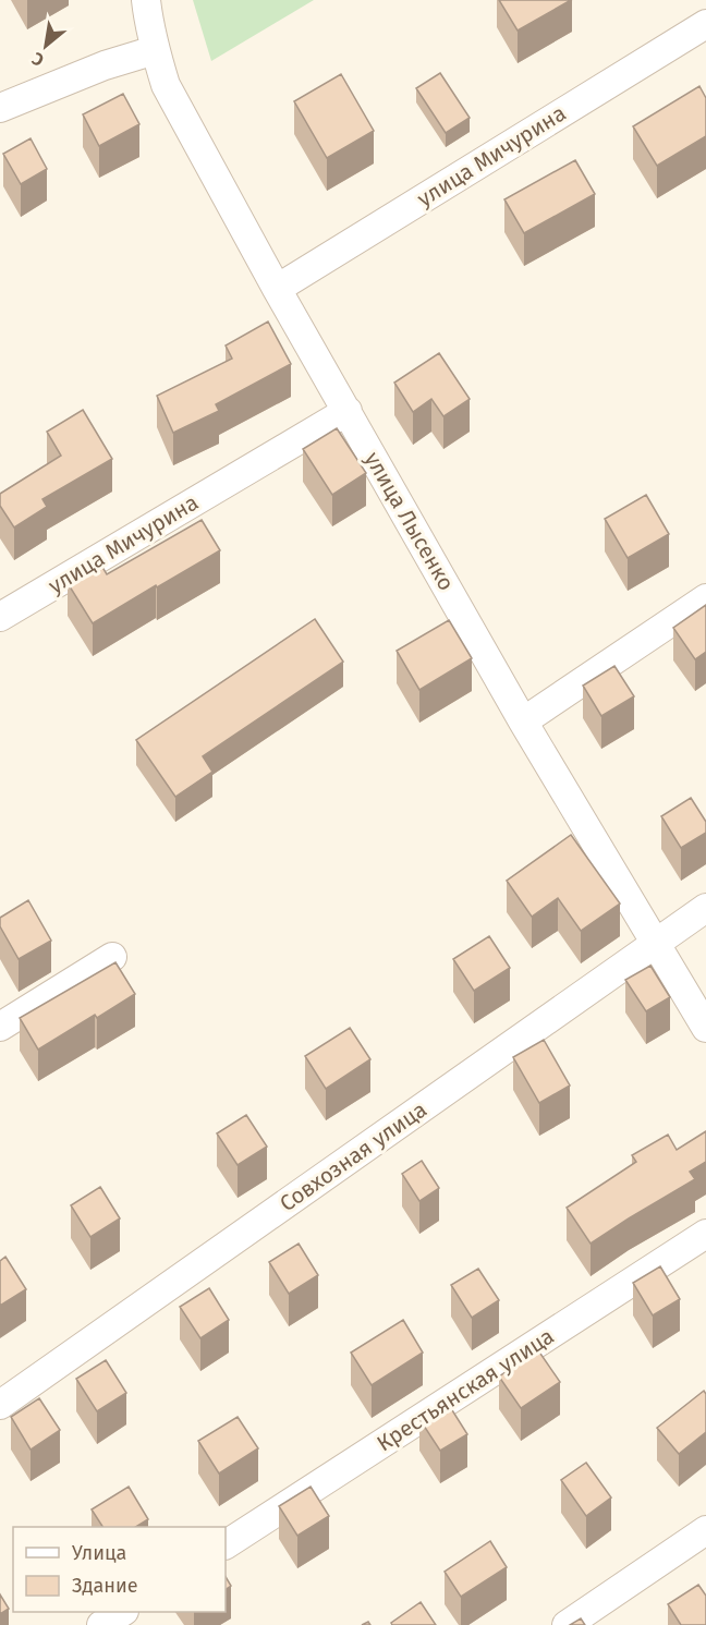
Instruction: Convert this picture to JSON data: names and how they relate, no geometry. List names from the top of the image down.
{
  "streets": {
    "street": [
      "улица Мичурина",
      "улица Лысенко",
      "Совхозная улица",
      "Крестьянская улица"
    ]
  },
  "crossings": [
    ["улица Мичурина", "улица Лысенко"],
    ["улица Лысенко", "Совхозная улица"]
  ],
  "legend": ["Улица", "Здание"],
  "north": "bottom left"
}
